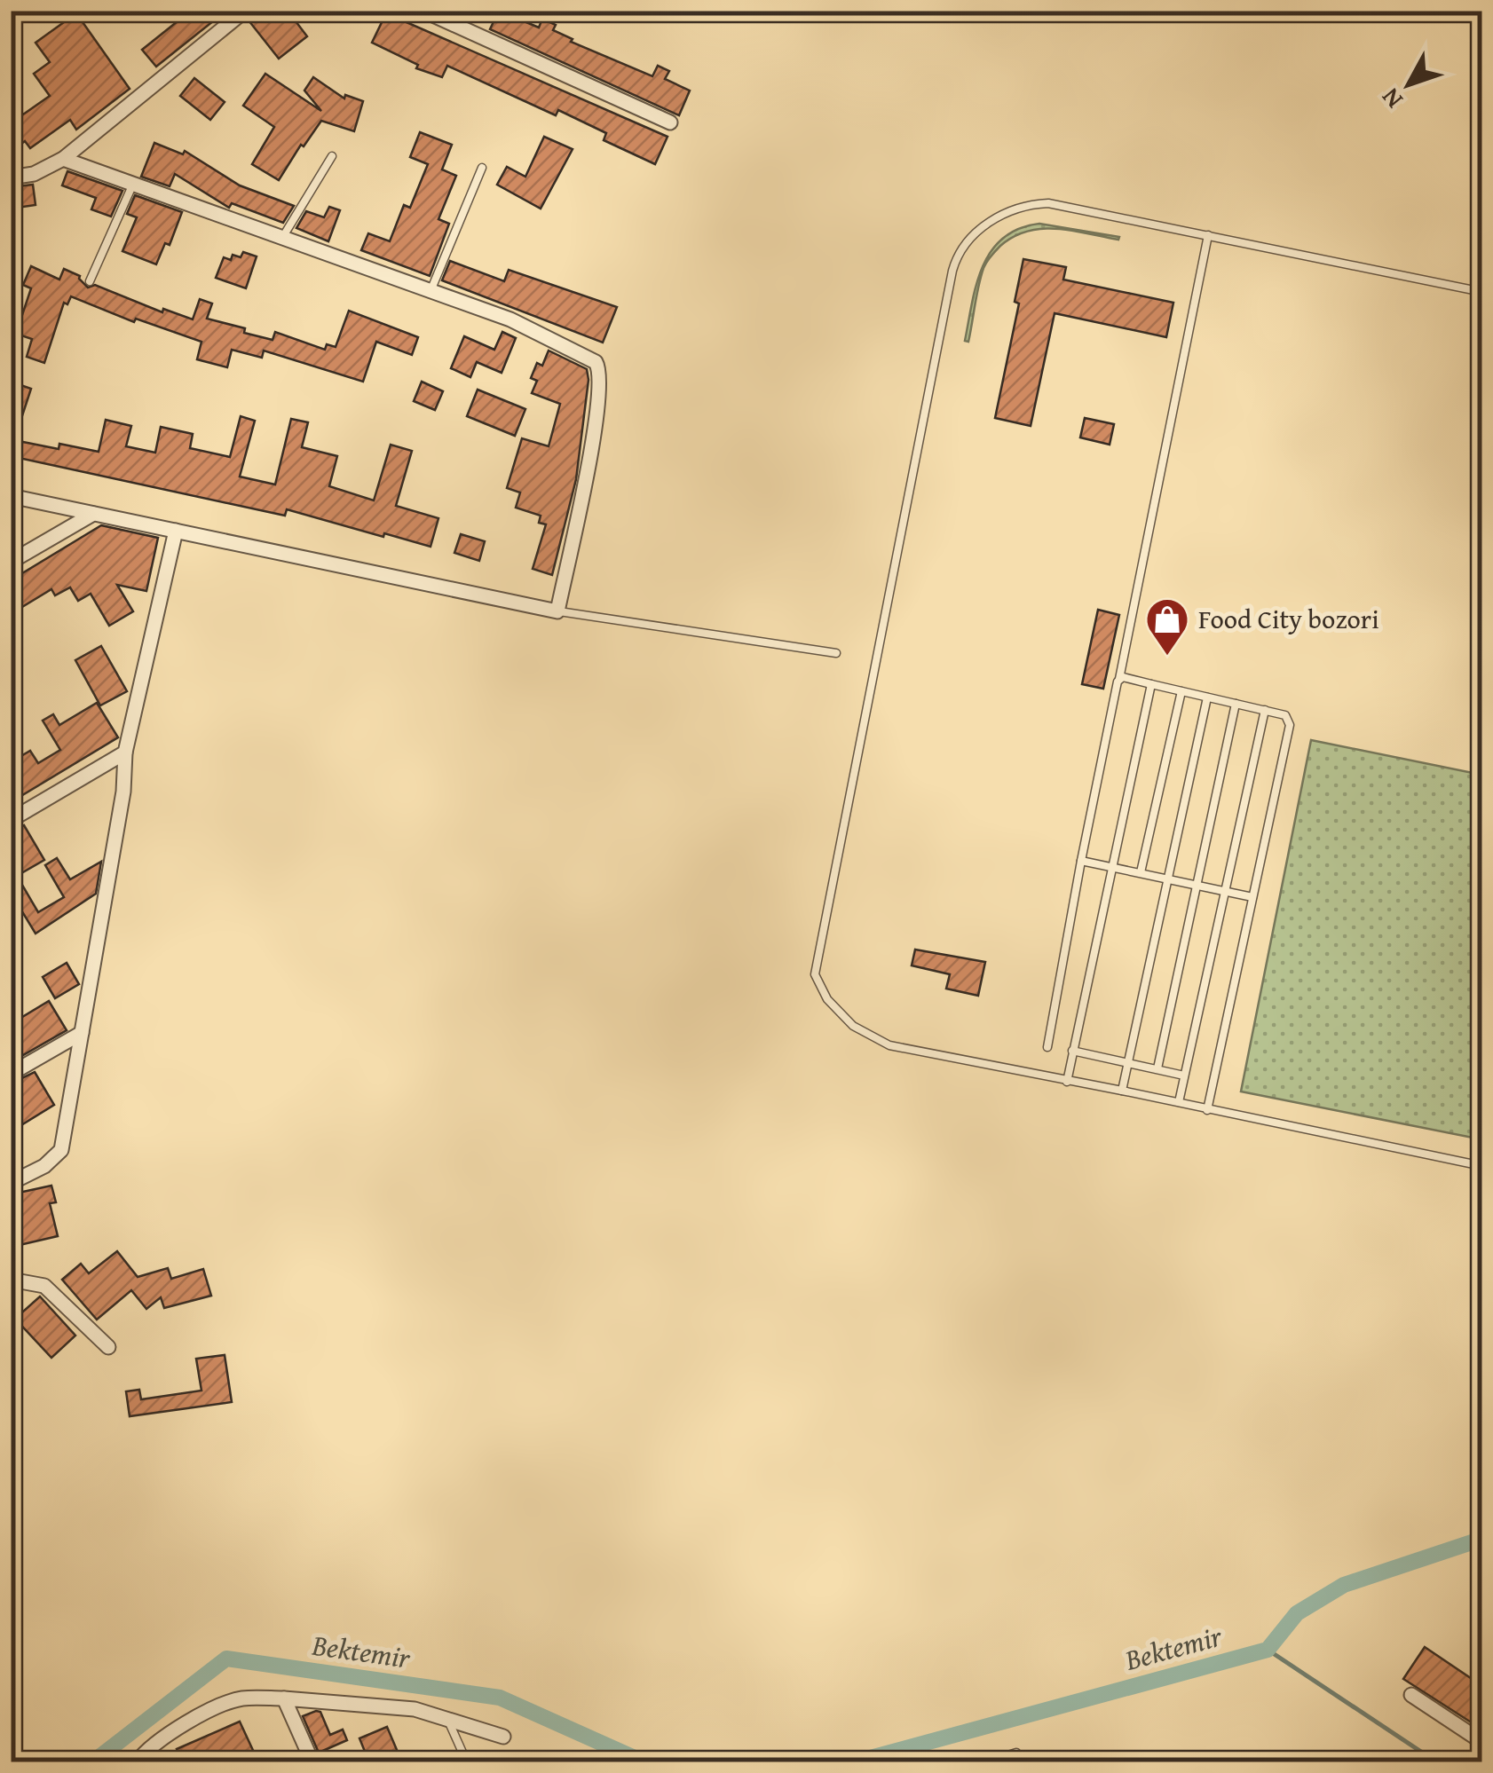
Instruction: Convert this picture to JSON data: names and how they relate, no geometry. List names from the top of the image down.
{
  "water": ["Bektemir"],
  "places": {
    "shop": ["Food City bozori"]
  },
  "north": "bottom left"
}
